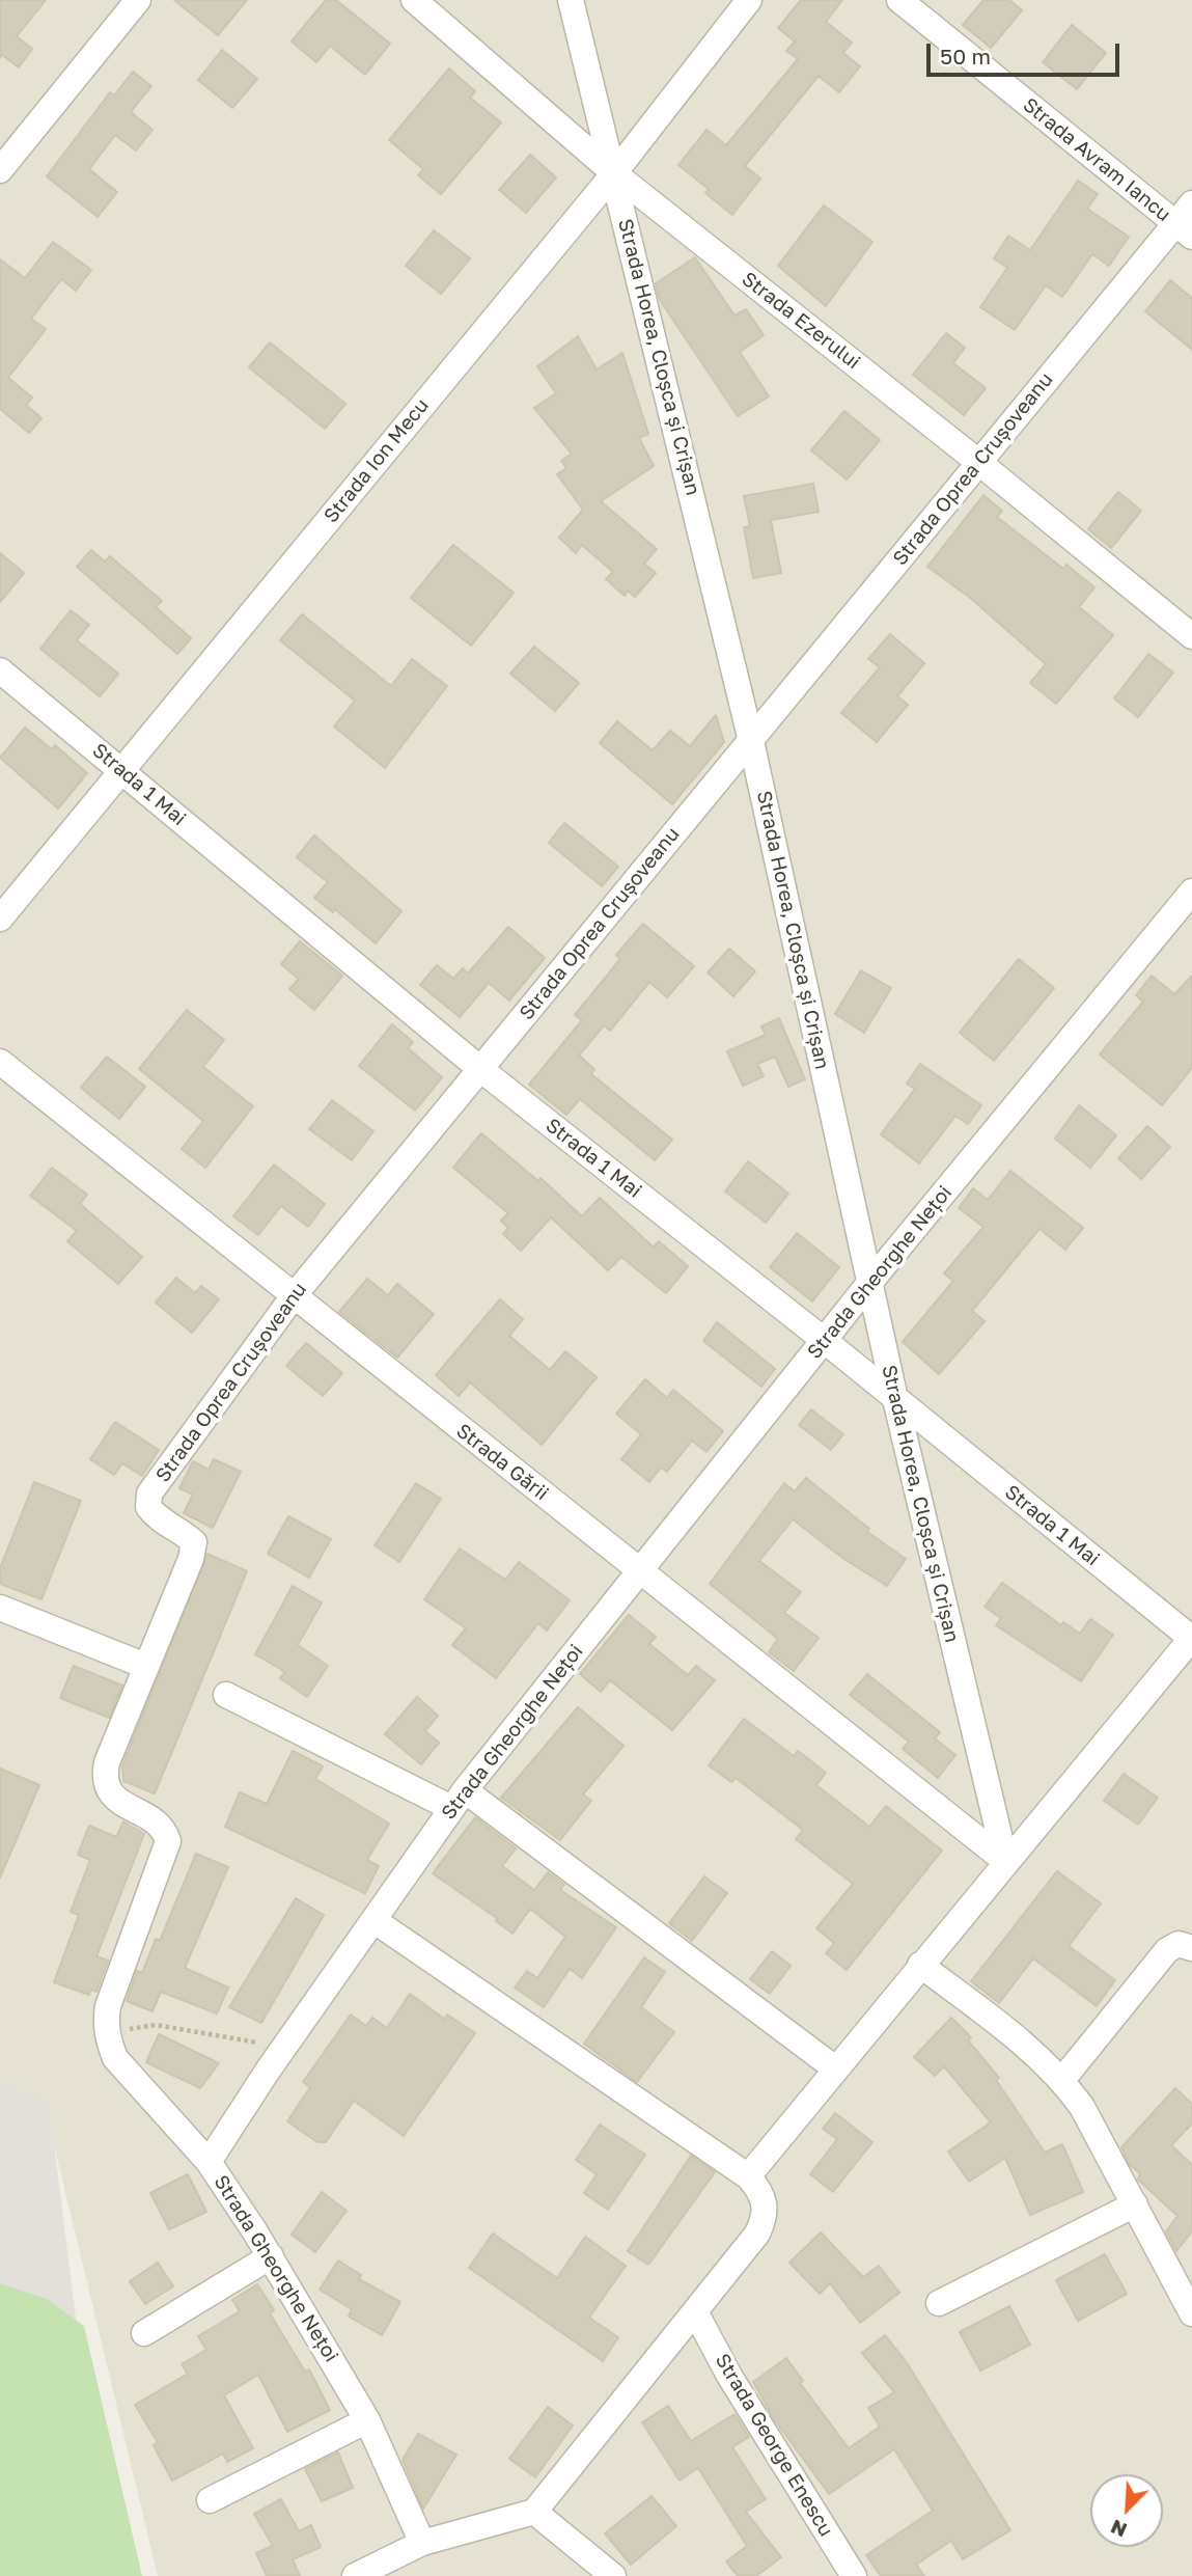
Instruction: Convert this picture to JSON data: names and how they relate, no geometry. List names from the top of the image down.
{
  "streets": {
    "street": [
      "Strada Avram Iancu",
      "Strada Ezerului",
      "Strada Horea, Cloșca și Crișan",
      "Strada Ion Mecu",
      "Strada Oprea Crușoveanu",
      "Strada 1 Mai",
      "Strada Gheorghe Nețoi",
      "Strada Gării",
      "Strada George Enescu"
    ]
  },
  "crossings": [
    ["Strada Avram Iancu", "Strada Oprea Crușoveanu"],
    ["Strada Ezerului", "Strada Horea, Cloșca și Crișan"],
    ["Strada Ezerului", "Strada Ion Mecu"],
    ["Strada Ezerului", "Strada Oprea Crușoveanu"],
    ["Strada Horea, Cloșca și Crișan", "Strada Ion Mecu"],
    ["Strada Horea, Cloșca și Crișan", "Strada Oprea Crușoveanu"],
    ["Strada Horea, Cloșca și Crișan", "Strada 1 Mai"],
    ["Strada Horea, Cloșca și Crișan", "Strada Gheorghe Nețoi"],
    ["Strada Horea, Cloșca și Crișan", "Strada Gării"],
    ["Strada Ion Mecu", "Strada 1 Mai"],
    ["Strada Oprea Crușoveanu", "Strada 1 Mai"],
    ["Strada Oprea Crușoveanu", "Strada Gării"],
    ["Strada 1 Mai", "Strada Gheorghe Nețoi"],
    ["Strada Gheorghe Nețoi", "Strada Gării"]
  ],
  "scale_bar": "50 m",
  "north": "bottom left"
}
